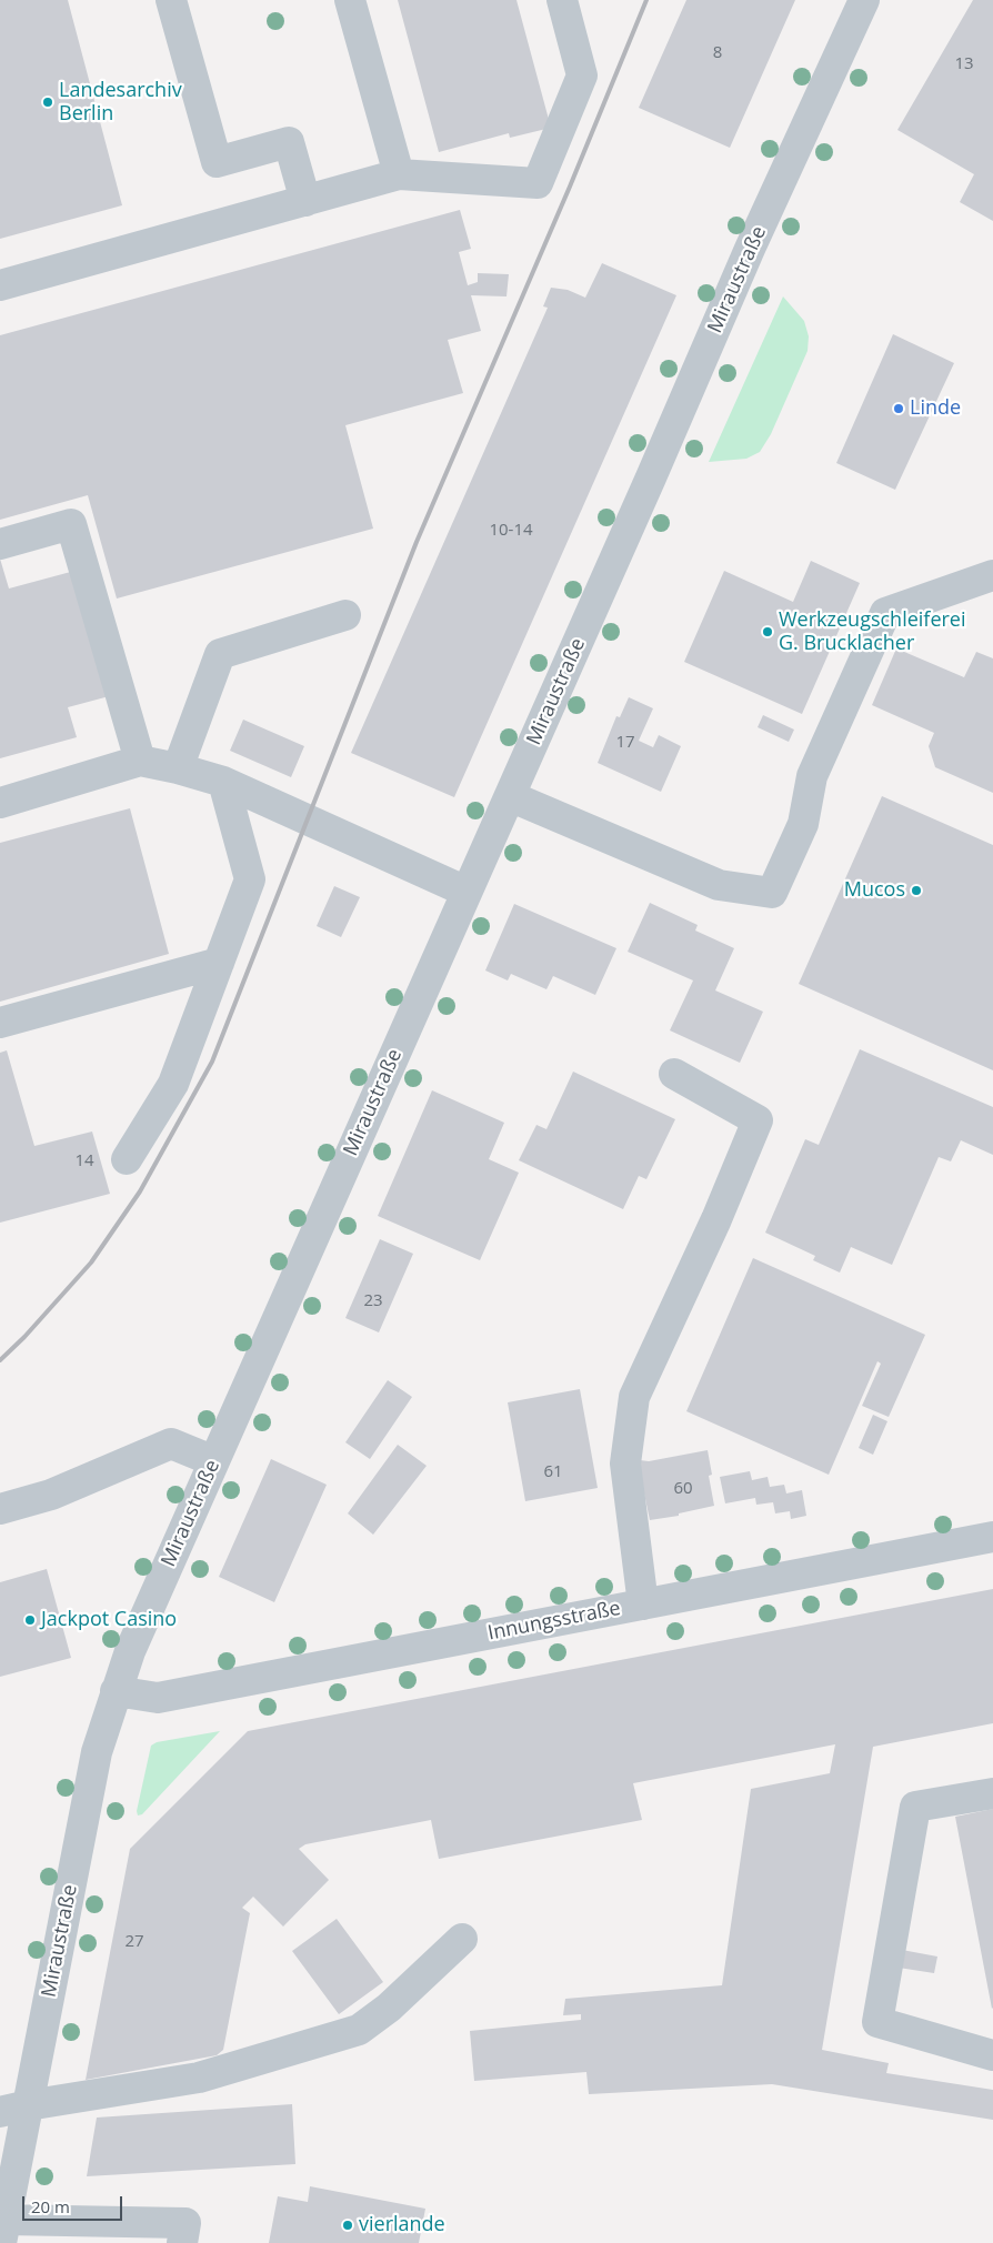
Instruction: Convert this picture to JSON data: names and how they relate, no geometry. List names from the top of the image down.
{
  "streets": {
    "street": ["Miraustraße", "Innungsstraße"]
  },
  "crossings": [
    ["Miraustraße", "Innungsstraße"]
  ],
  "places": [
    "Landesarchiv Berlin",
    "Linde",
    "Werkzeugschleiferei G. Brucklacher",
    "Mucos",
    "Jackpot Casino",
    "vierlande"
  ],
  "house_numbers": [
    "8",
    "13",
    "10-14",
    "17",
    "14",
    "23",
    "61",
    "60",
    "27"
  ],
  "scale_bar": "20 m"
}
